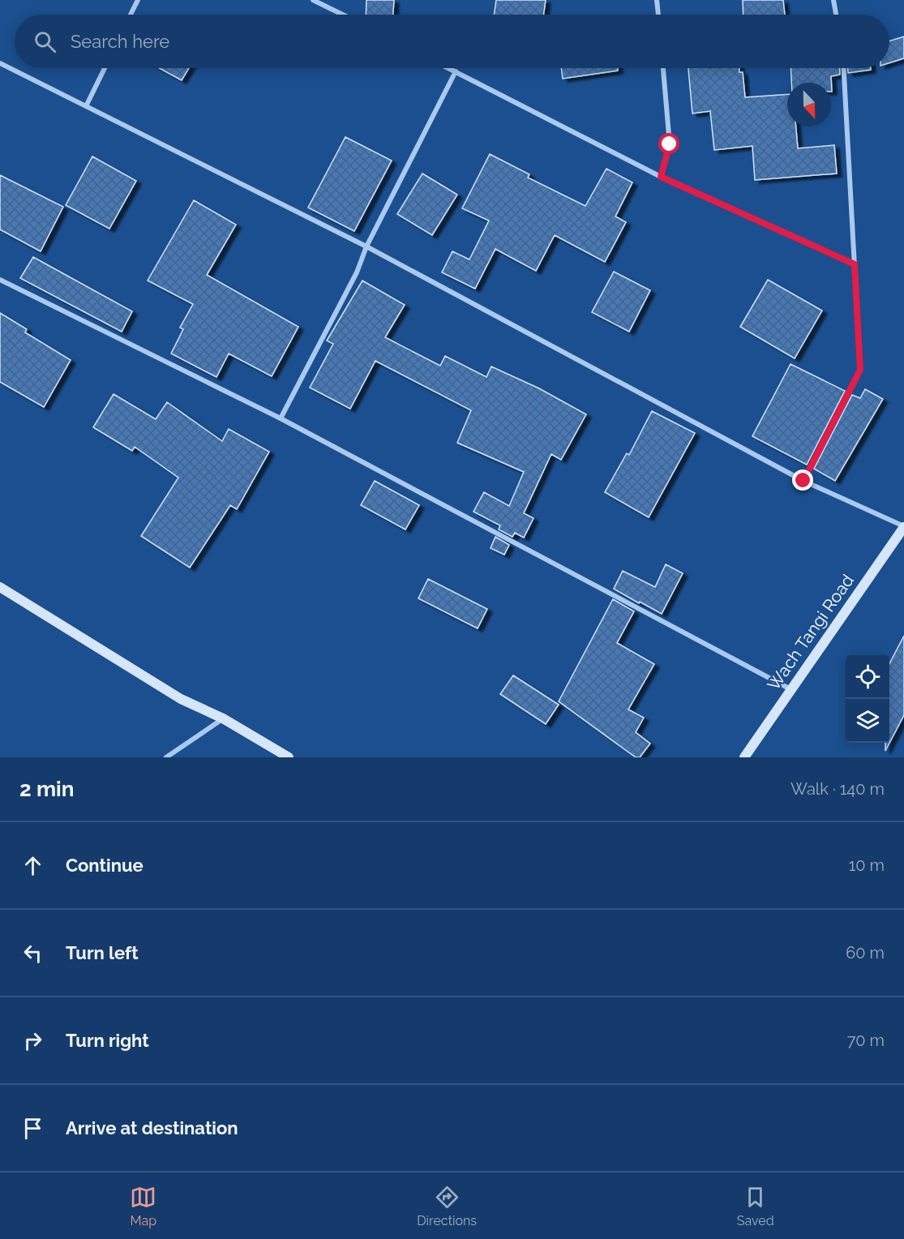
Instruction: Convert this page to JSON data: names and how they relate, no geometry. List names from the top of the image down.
{
  "streets": {
    "street": ["Wach Tangi Road"]
  },
  "north": "bottom",
  "page": {
    "search": "Search here",
    "heading": ["2 min", "Walk · 140 m"],
    "list": [
      ["Continue", "10 m"],
      ["Turn left", "60 m"],
      ["Turn right", "70 m"],
      "Arrive at destination"
    ],
    "nav": ["Map", "Directions", "Saved"]
  }
}
